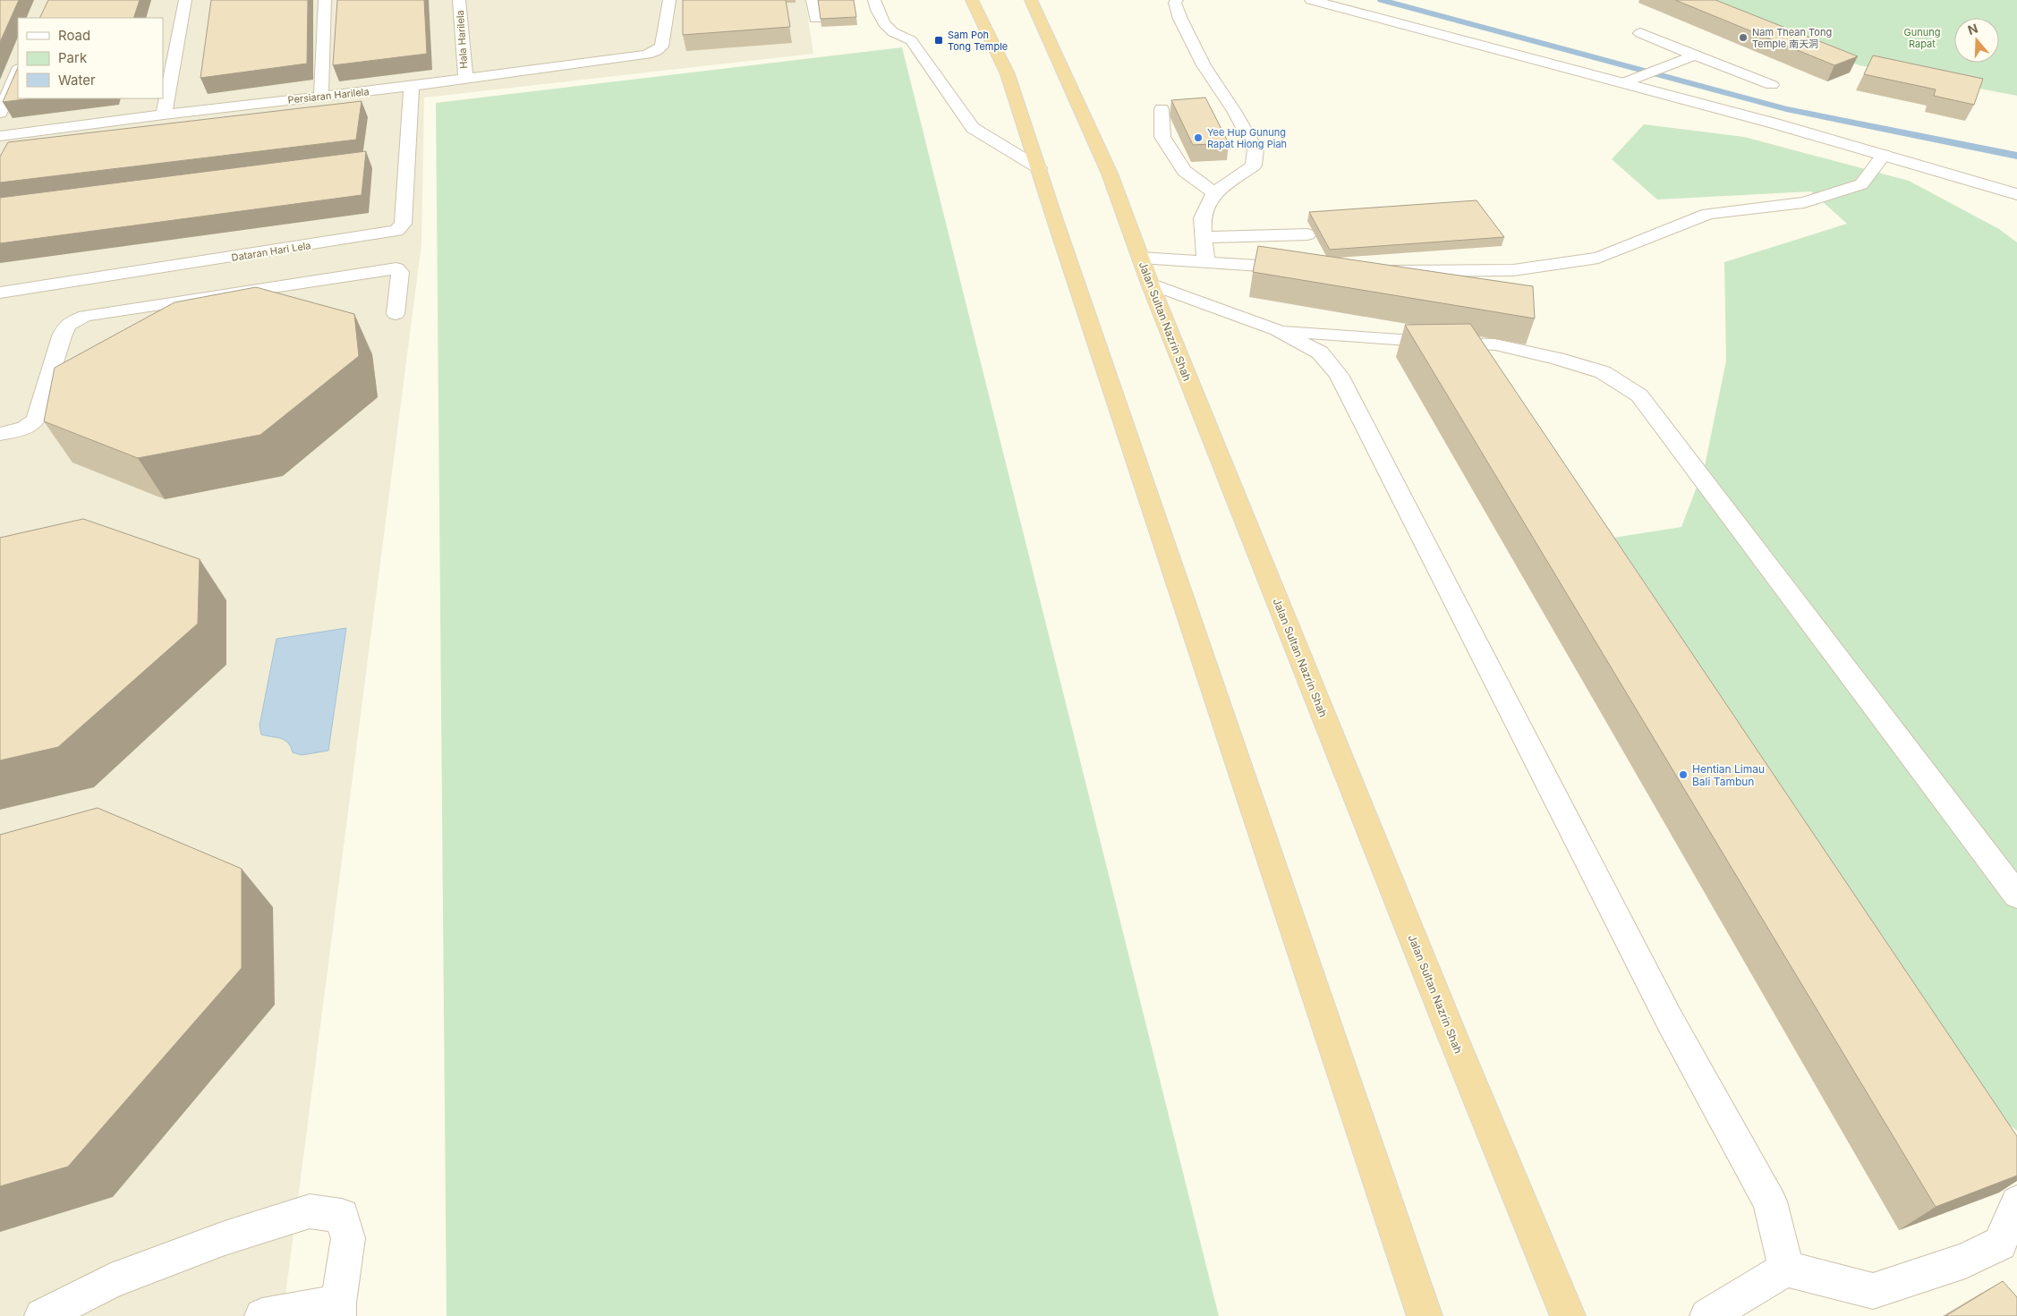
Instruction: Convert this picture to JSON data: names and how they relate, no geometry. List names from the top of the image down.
{
  "streets": {
    "highway": ["Jalan Sultan Nazrin Shah"],
    "street": ["Hala Harilela", "Persiaran Harilela", "Dataran Hari Lela"]
  },
  "crossings": [
    ["Hala Harilela", "Persiaran Harilela"],
    ["Persiaran Harilela", "Dataran Hari Lela"]
  ],
  "parks": ["Gunung Rapat"],
  "places": {
    "other": ["Nam Thean Tong Temple 南天洞", "Yee Hup Gunung Rapat Hiong Piah", "Hentian Limau Bali Tambun"],
    "transit": ["Sam Poh Tong Temple"]
  },
  "legend": ["Road", "Park", "Water"],
  "north": "top"
}
